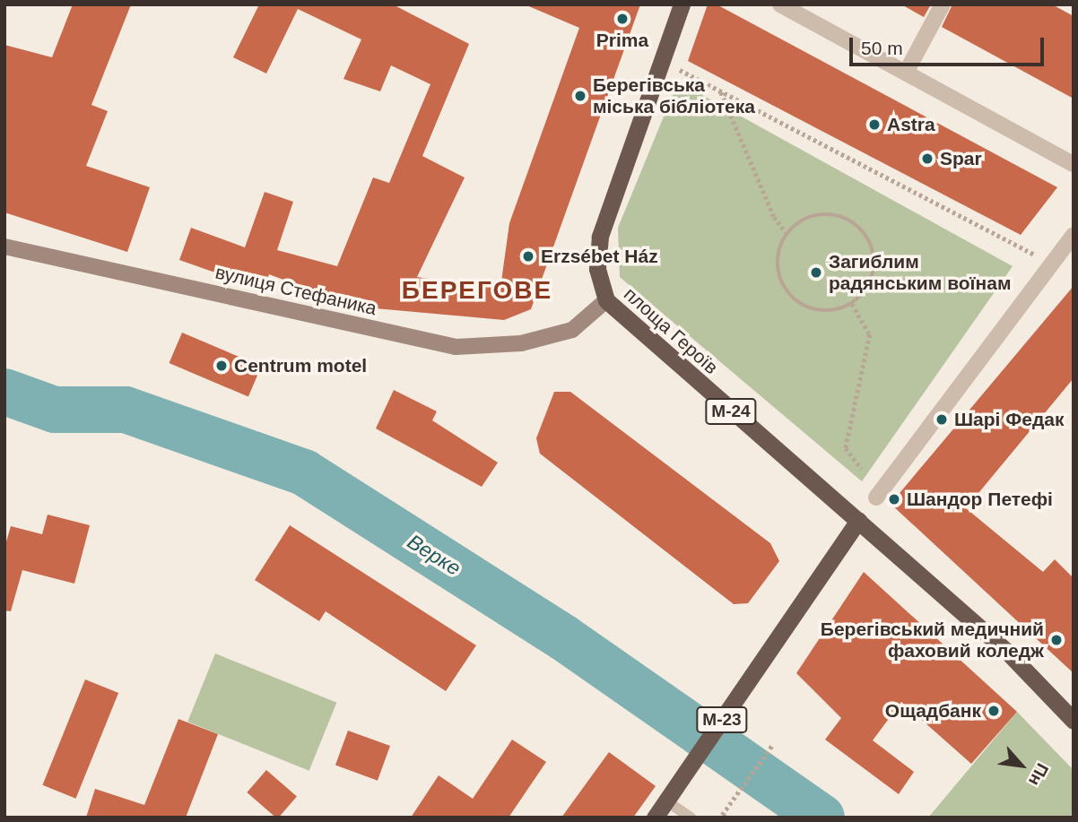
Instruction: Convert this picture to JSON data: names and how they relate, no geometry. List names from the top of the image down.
{
  "streets": {
    "highway": ["площа Героїв", "М-24", "М-23"],
    "main road": ["вулиця Стефаника"]
  },
  "crossings": [
    ["вулиця Стефаника", "площа Героїв"],
    ["площа Героїв", "М-24"],
    ["площа Героїв", "М-23"],
    ["М-24", "М-23"]
  ],
  "districts": ["БЕРЕГОВЕ"],
  "water": ["Верке"],
  "places": [
    "Prima",
    "Берегівська міська бібліотека",
    "Astra",
    "Spar",
    "Erzsébet Ház",
    "Загиблим радянським воїнам",
    "Centrum motel",
    "Шарі Федак",
    "Шандор Петефі",
    "Берегівський медичний фаховий коледж",
    "Ощадбанк"
  ],
  "scale_bar": "50 m",
  "north": "bottom right"
}
